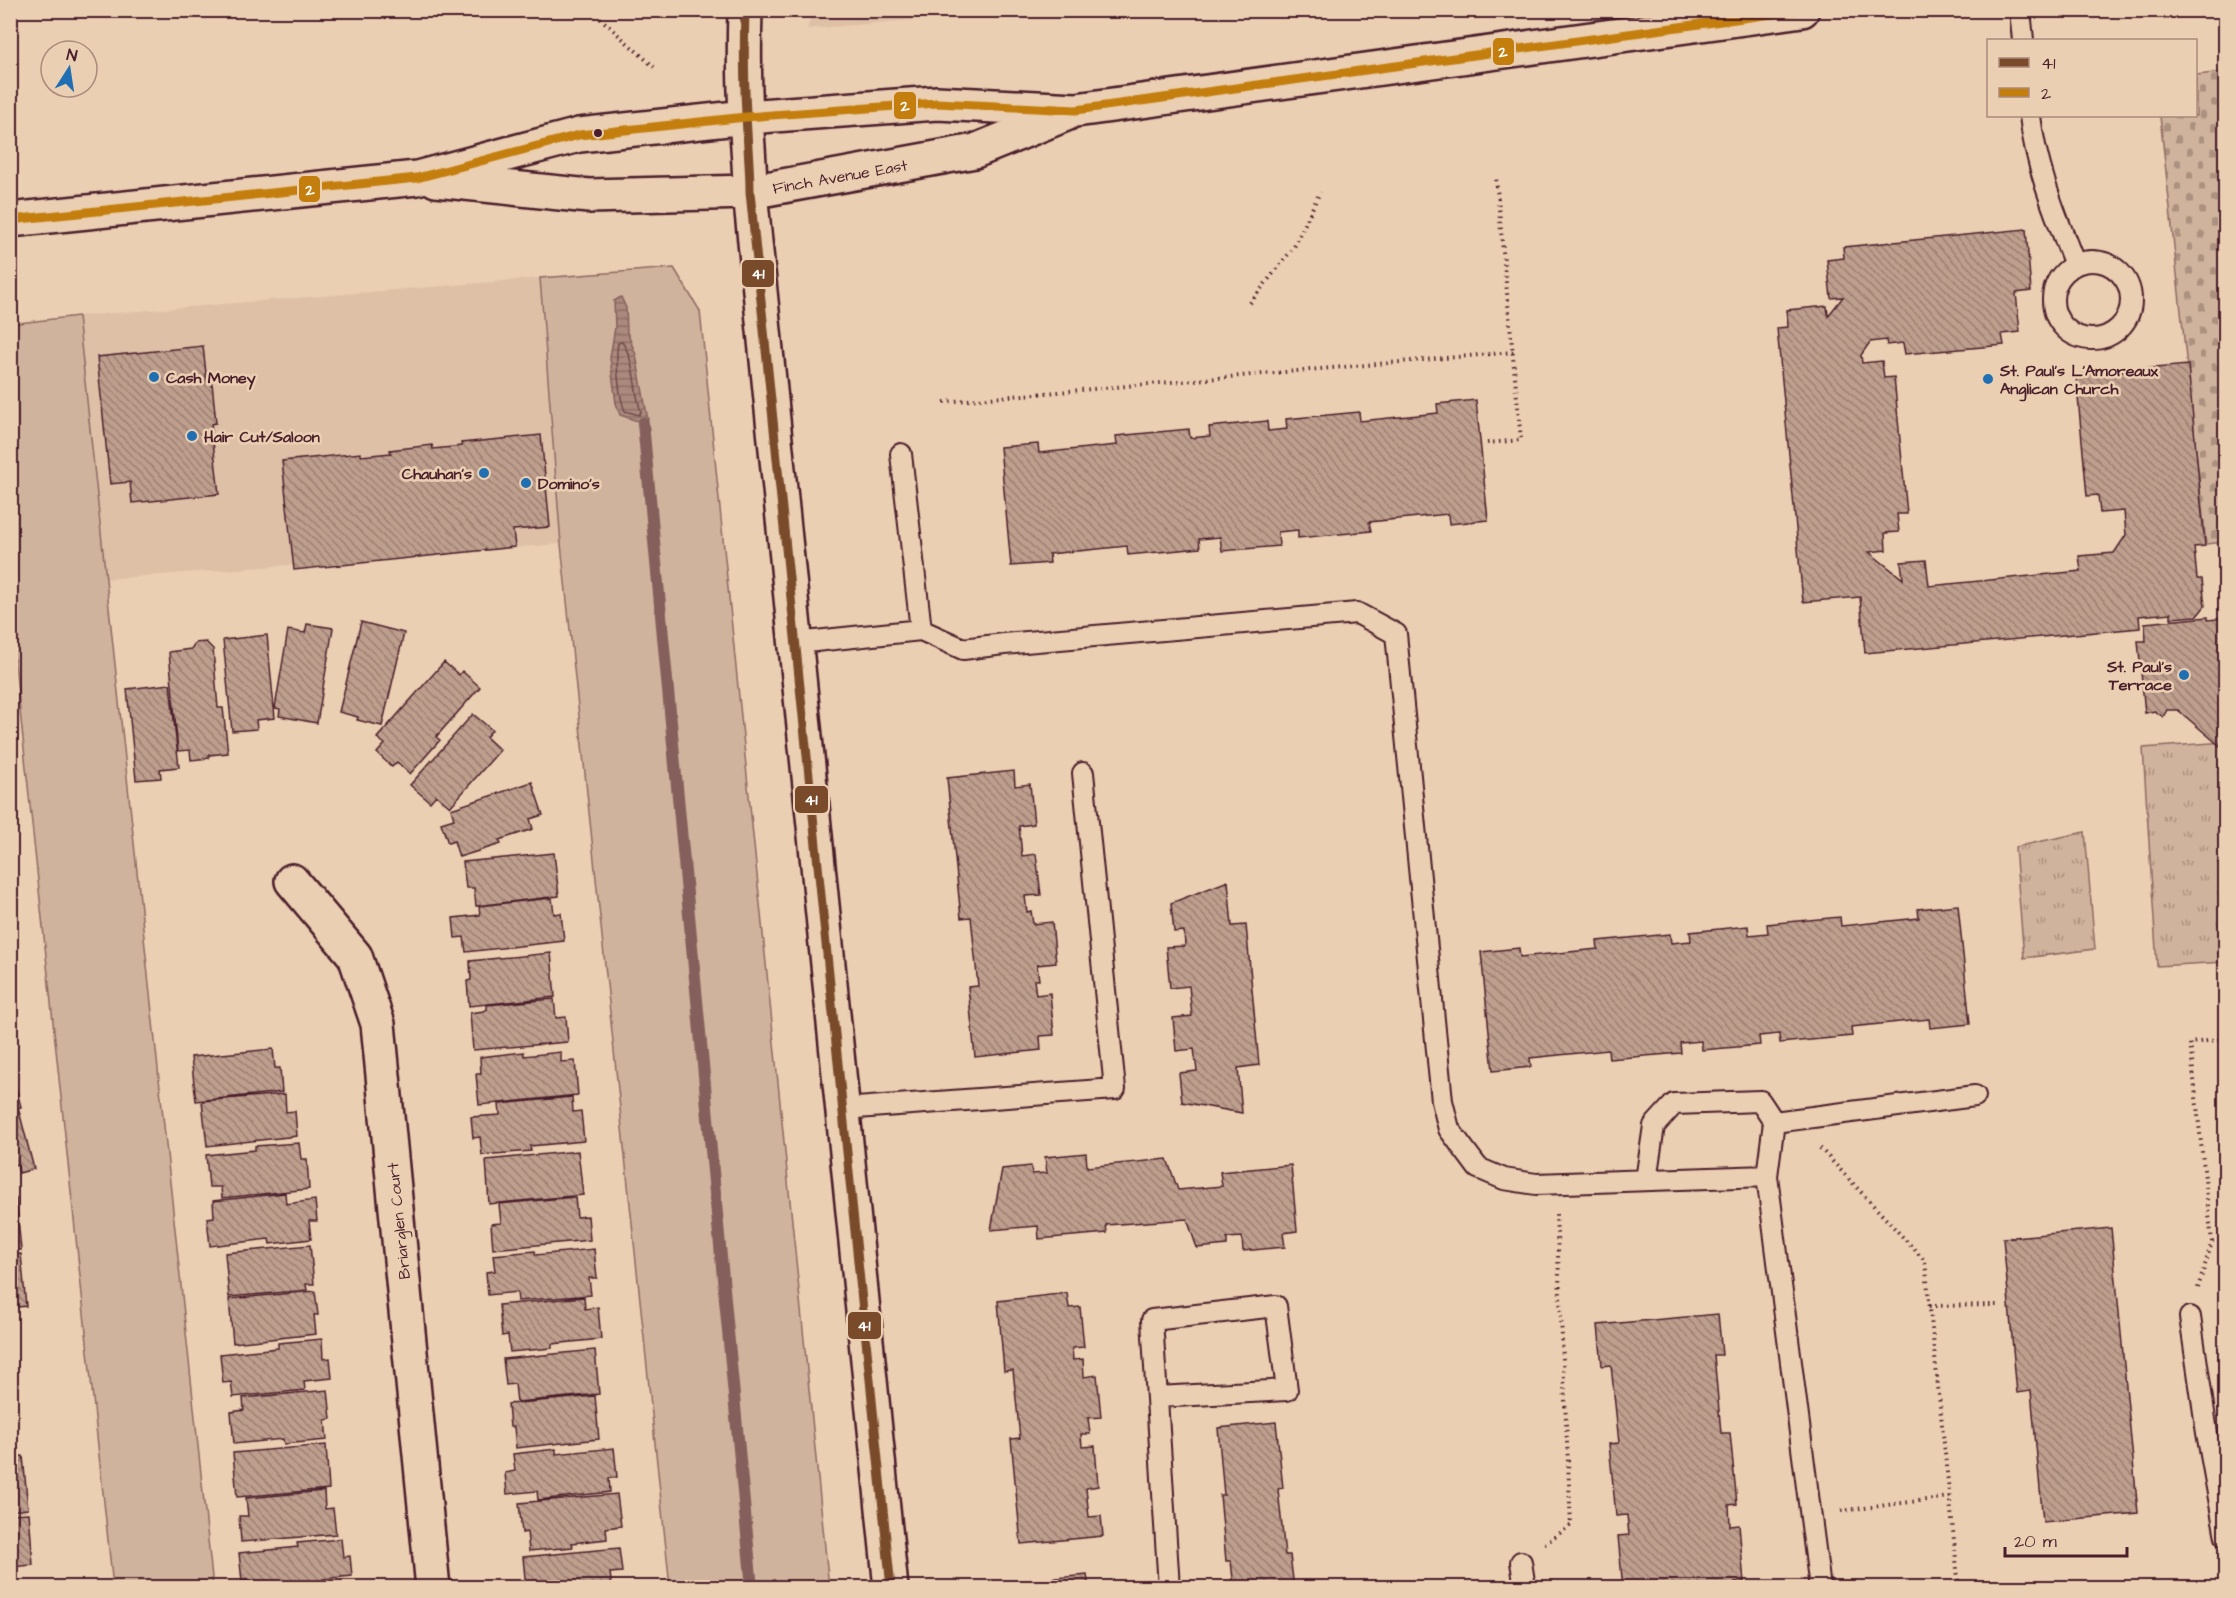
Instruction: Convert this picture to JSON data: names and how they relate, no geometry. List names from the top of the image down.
{
  "streets": {
    "main road": ["Finch Avenue East", "Briarglen Court"]
  },
  "places": [
    "Cash Money",
    "St. Paul's L'Amoreaux Anglican Church",
    "Hair Cut/Saloon",
    "Chauhan’s",
    "Domino's",
    "St. Paul's Terrace"
  ],
  "lines": ["transit line 41", "transit line 2"],
  "legend": ["41", "2"],
  "scale_bar": "20 m",
  "north": "top"
}
